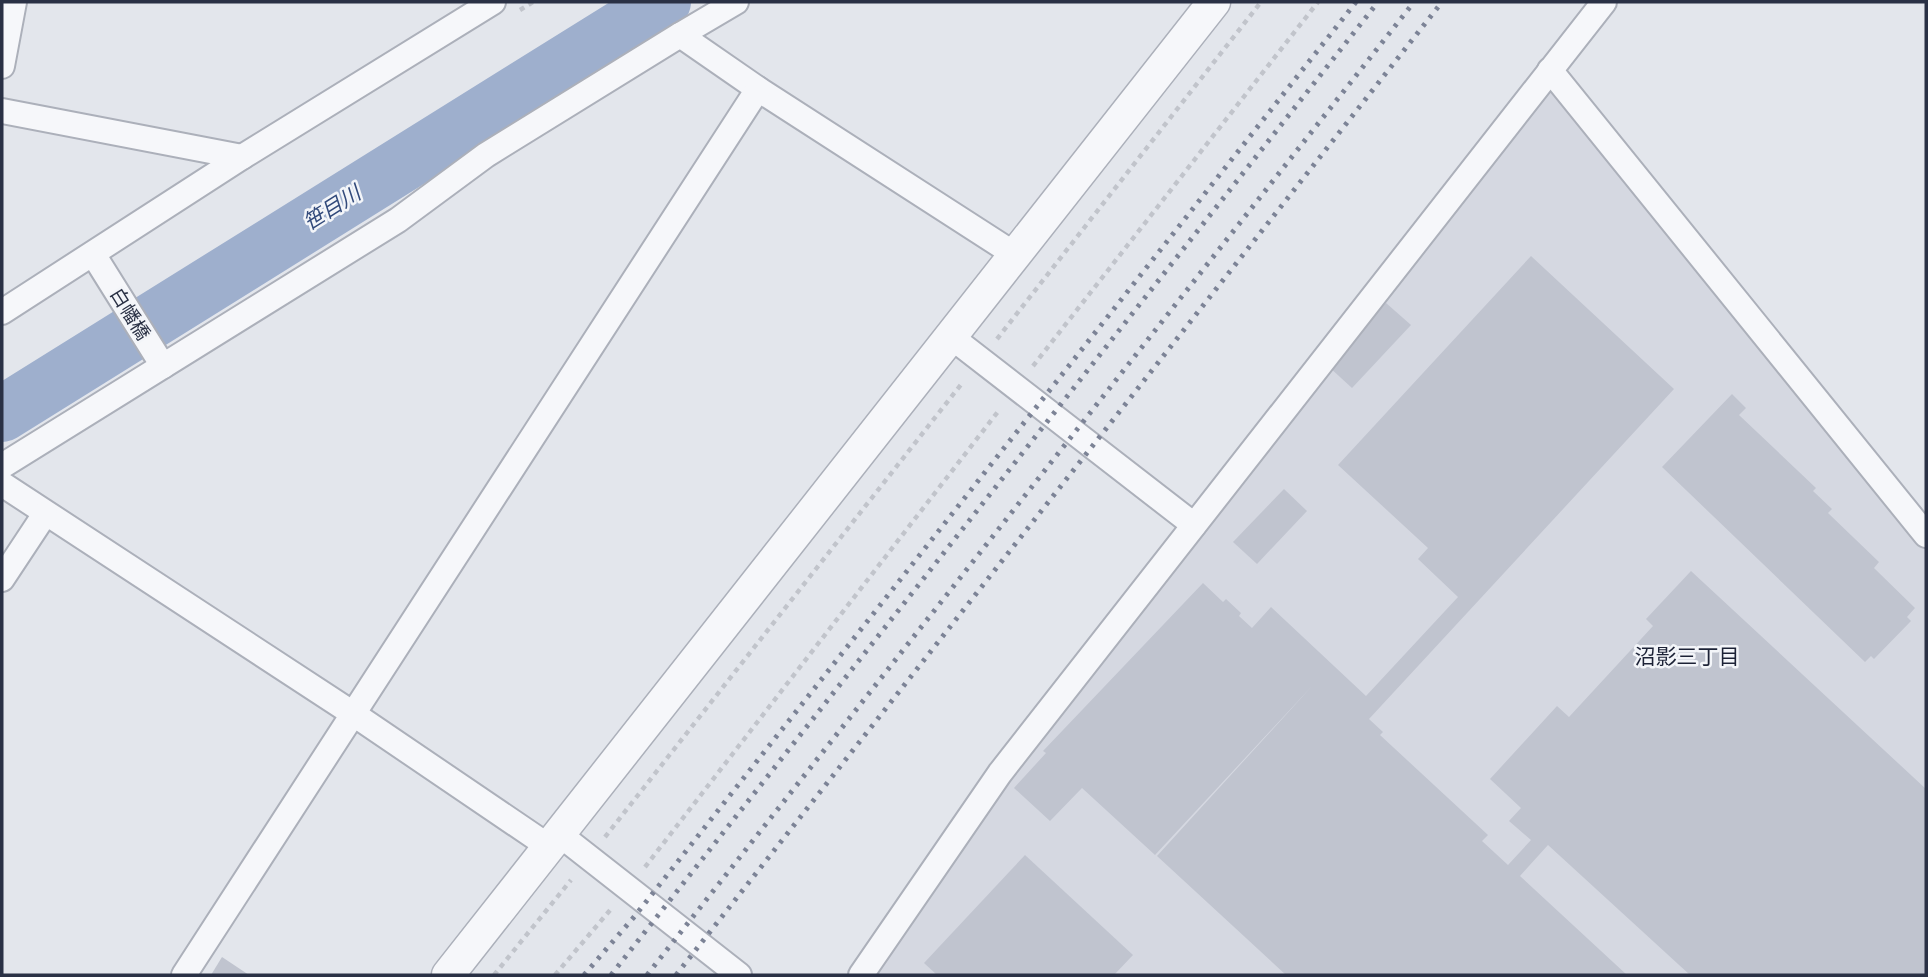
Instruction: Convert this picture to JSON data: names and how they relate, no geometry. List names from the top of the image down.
{
  "streets": {
    "street": ["白幡橋"]
  },
  "districts": ["沼影三丁目"],
  "water": ["笹目川"]
}
